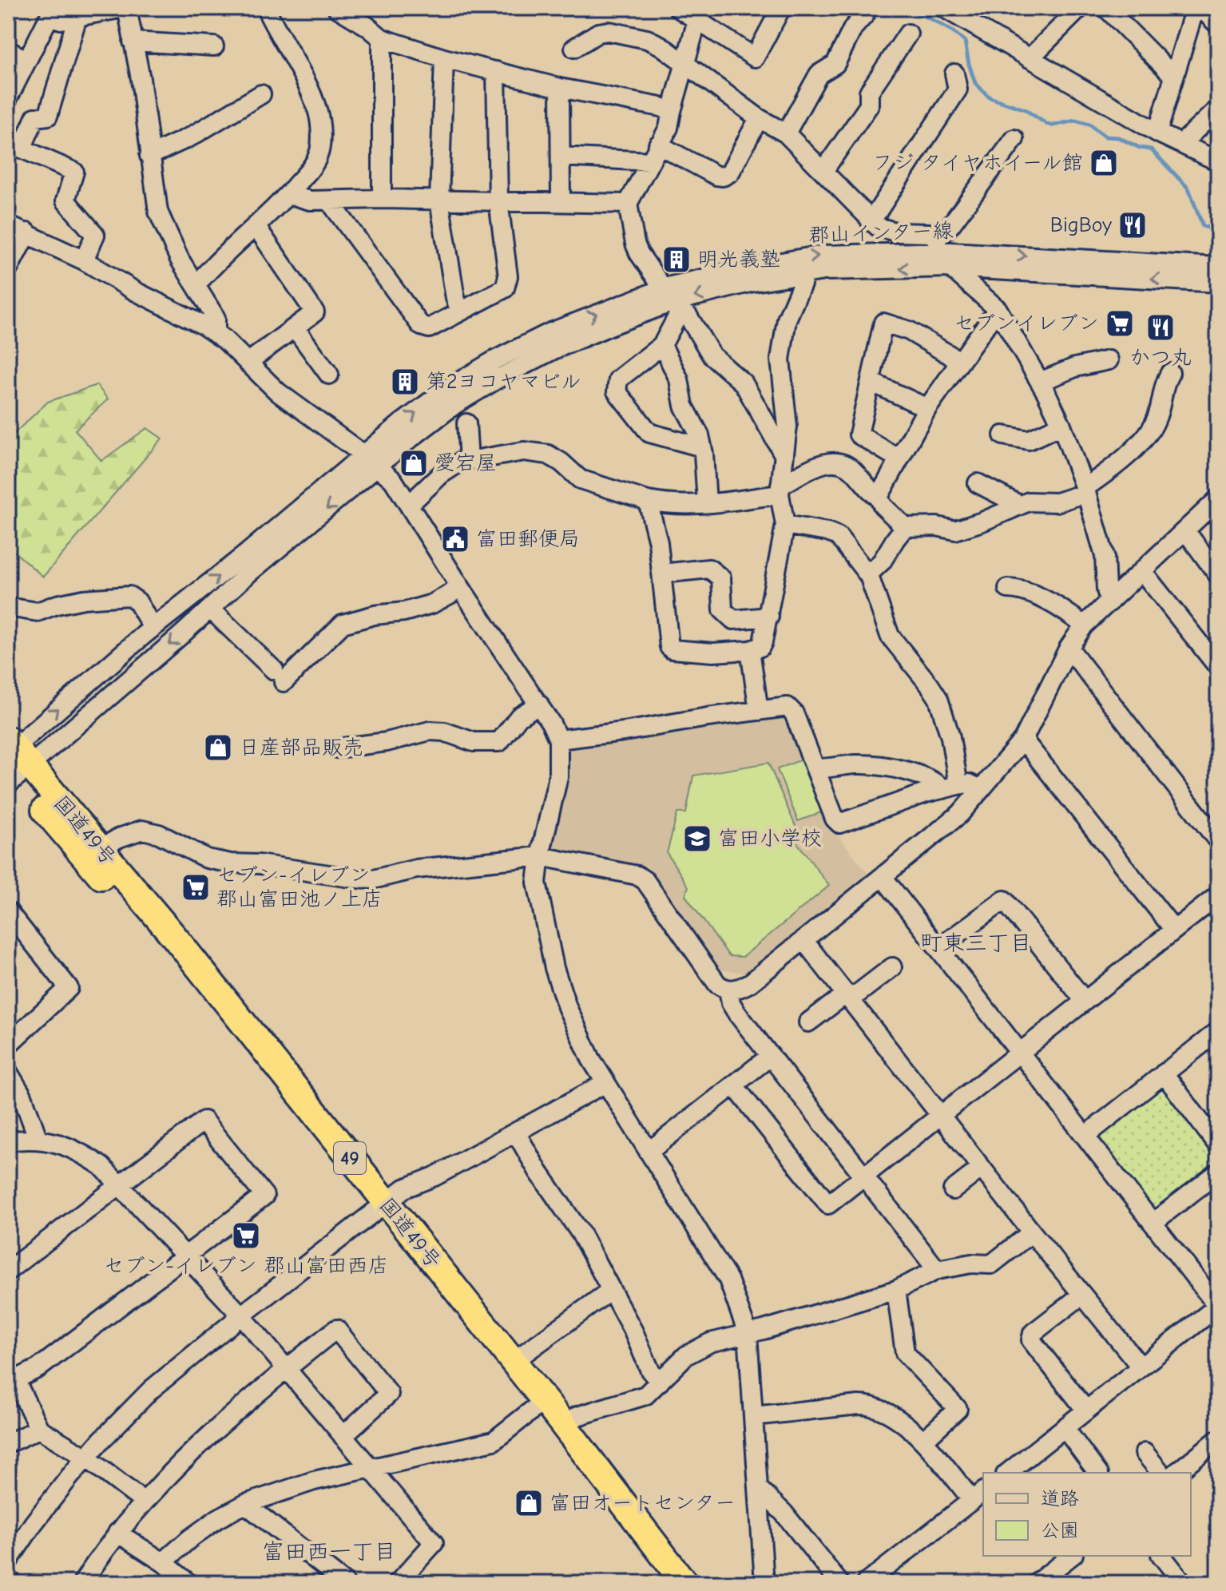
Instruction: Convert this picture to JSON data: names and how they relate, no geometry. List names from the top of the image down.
{
  "streets": {
    "highway": ["国道49号", "49"],
    "street": ["郡山インター線"]
  },
  "districts": ["町東三丁目", "富田西一丁目"],
  "places": {
    "shop": [
      "フジ タイヤホイール館",
      "愛宕屋",
      "日産部品販売",
      "富田オートセンター"
    ],
    "restaurant": ["BigBoy", "かつ丸"],
    "building": ["明光義塾", "第2ヨコヤマビル"],
    "supermarket": ["セブンイレブン", "セブン-イレブン 郡山富田池ノ上店", "セブン-イレブン 郡山富田西店"],
    "public building": ["富田郵便局"],
    "school or university": ["富田小学校"]
  },
  "legend": ["道路", "公園"]
}
